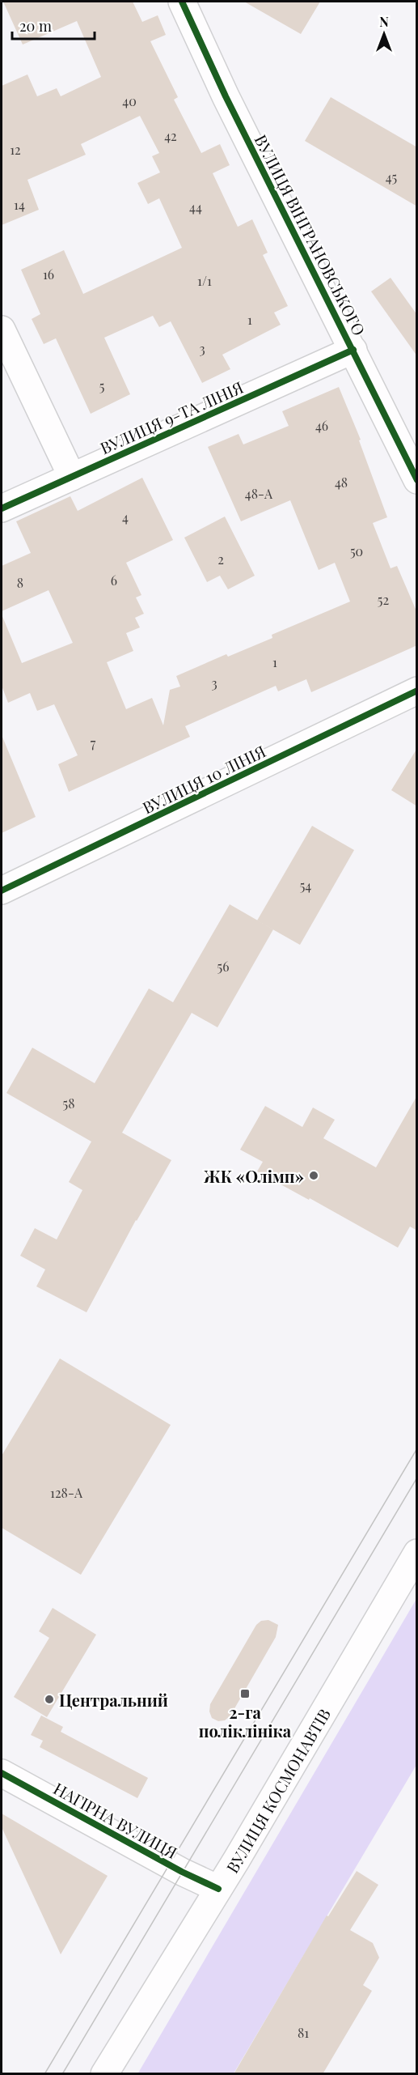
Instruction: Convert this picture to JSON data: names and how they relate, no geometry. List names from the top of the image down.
{
  "streets": {
    "street": [
      "ВУЛИЦЯ ВІНГРАНОВСЬКОГО",
      "ВУЛИЦЯ 9-ТА ЛІНІЯ",
      "ВУЛИЦЯ 10 ЛІНІЯ",
      "ВУЛИЦЯ КОСМОНАВТІВ",
      "НАГІРНА ВУЛИЦЯ"
    ]
  },
  "crossings": [
    ["ВУЛИЦЯ ВІНГРАНОВСЬКОГО", "ВУЛИЦЯ 9-ТА ЛІНІЯ"],
    ["ВУЛИЦЯ КОСМОНАВТІВ", "НАГІРНА ВУЛИЦЯ"]
  ],
  "places": {
    "other": ["ЖК «Олімп»", "Центральний"],
    "transit": ["2-га поліклініка"]
  },
  "house_numbers": [
    "40",
    "42",
    "12",
    "45",
    "14",
    "44",
    "16",
    "1/1",
    "1",
    "3",
    "5",
    "46",
    "48",
    "48-А",
    "4",
    "50",
    "2",
    "6",
    "8",
    "52",
    "1",
    "3",
    "7",
    "54",
    "56",
    "58",
    "128-А",
    "81"
  ],
  "scale_bar": "20 m",
  "north": "top"
}
